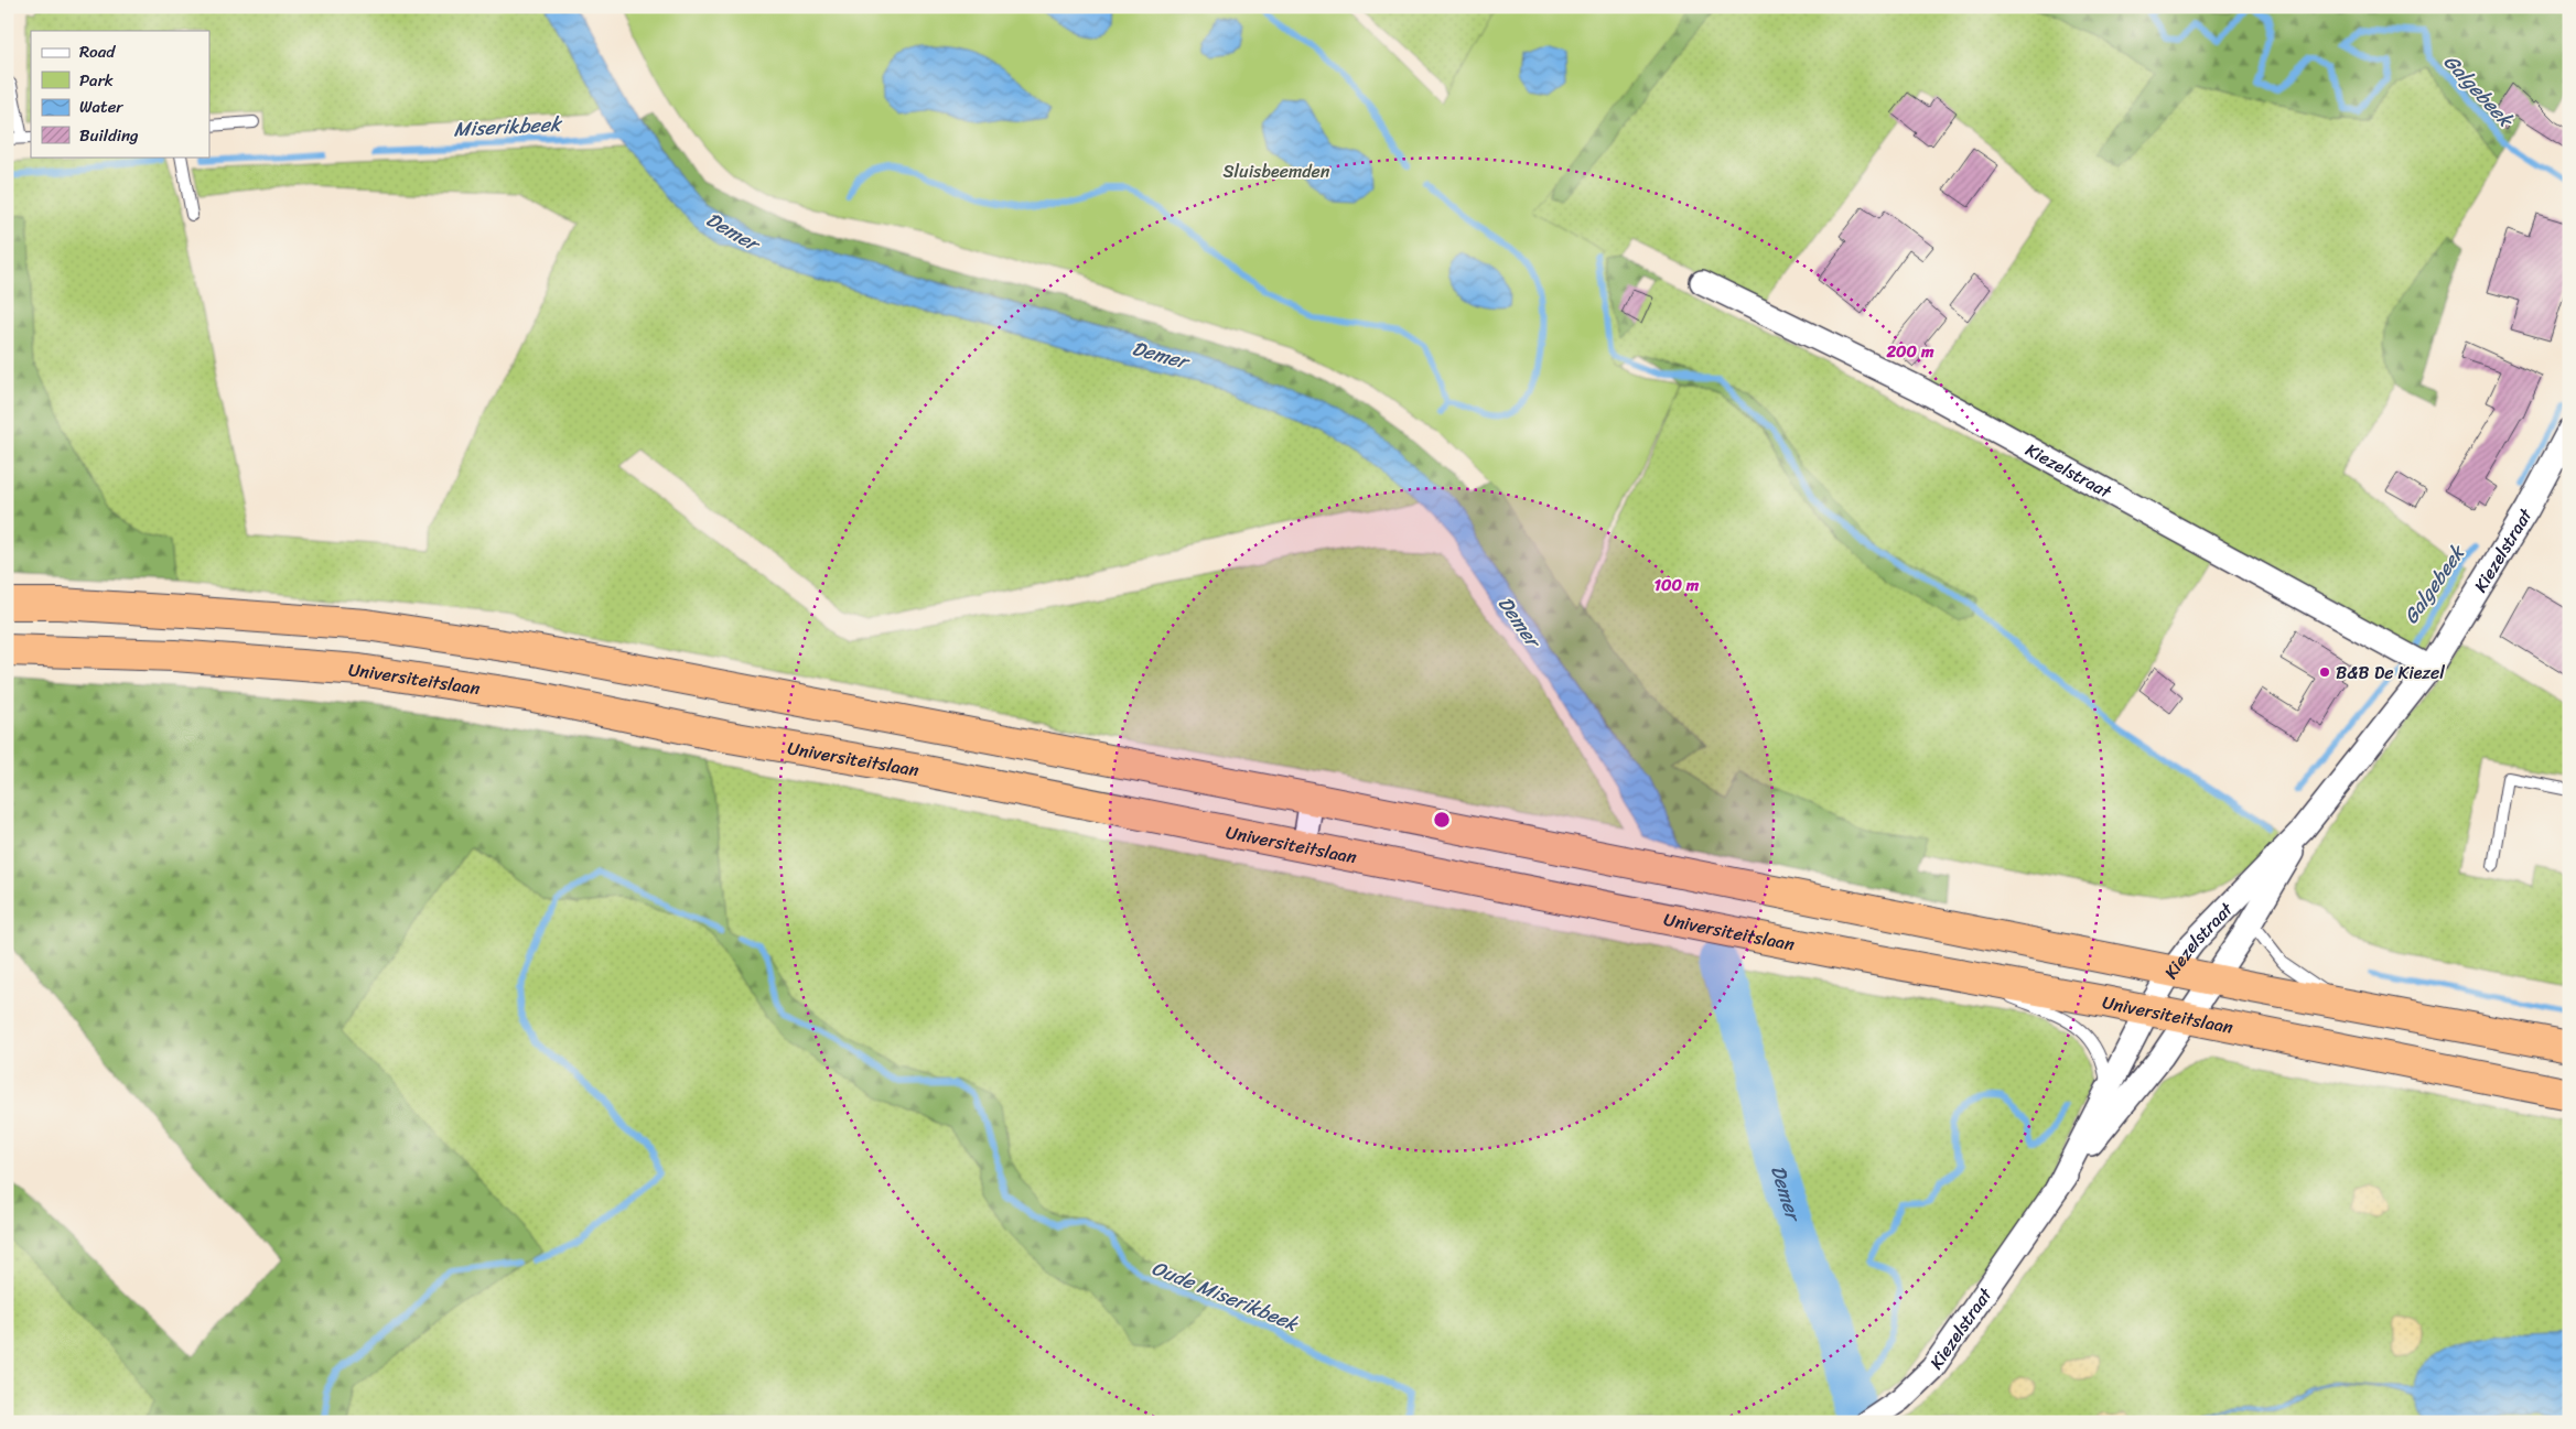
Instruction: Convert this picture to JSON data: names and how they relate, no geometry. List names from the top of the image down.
{
  "streets": {
    "highway": ["Universiteitslaan"],
    "street": ["Kiezelstraat"]
  },
  "crossings": [
    ["Kiezelstraat", "Universiteitslaan"]
  ],
  "water": [
    "Galgebeek",
    "Miserikbeek",
    "Demer",
    "Oude Miserikbeek"
  ],
  "parks": ["Sluisbeemden"],
  "places": ["B&B De Kiezel"],
  "legend": [
    "Road",
    "Park",
    "Water",
    "Building"
  ],
  "rings": ["200 m", "100 m"]
}
